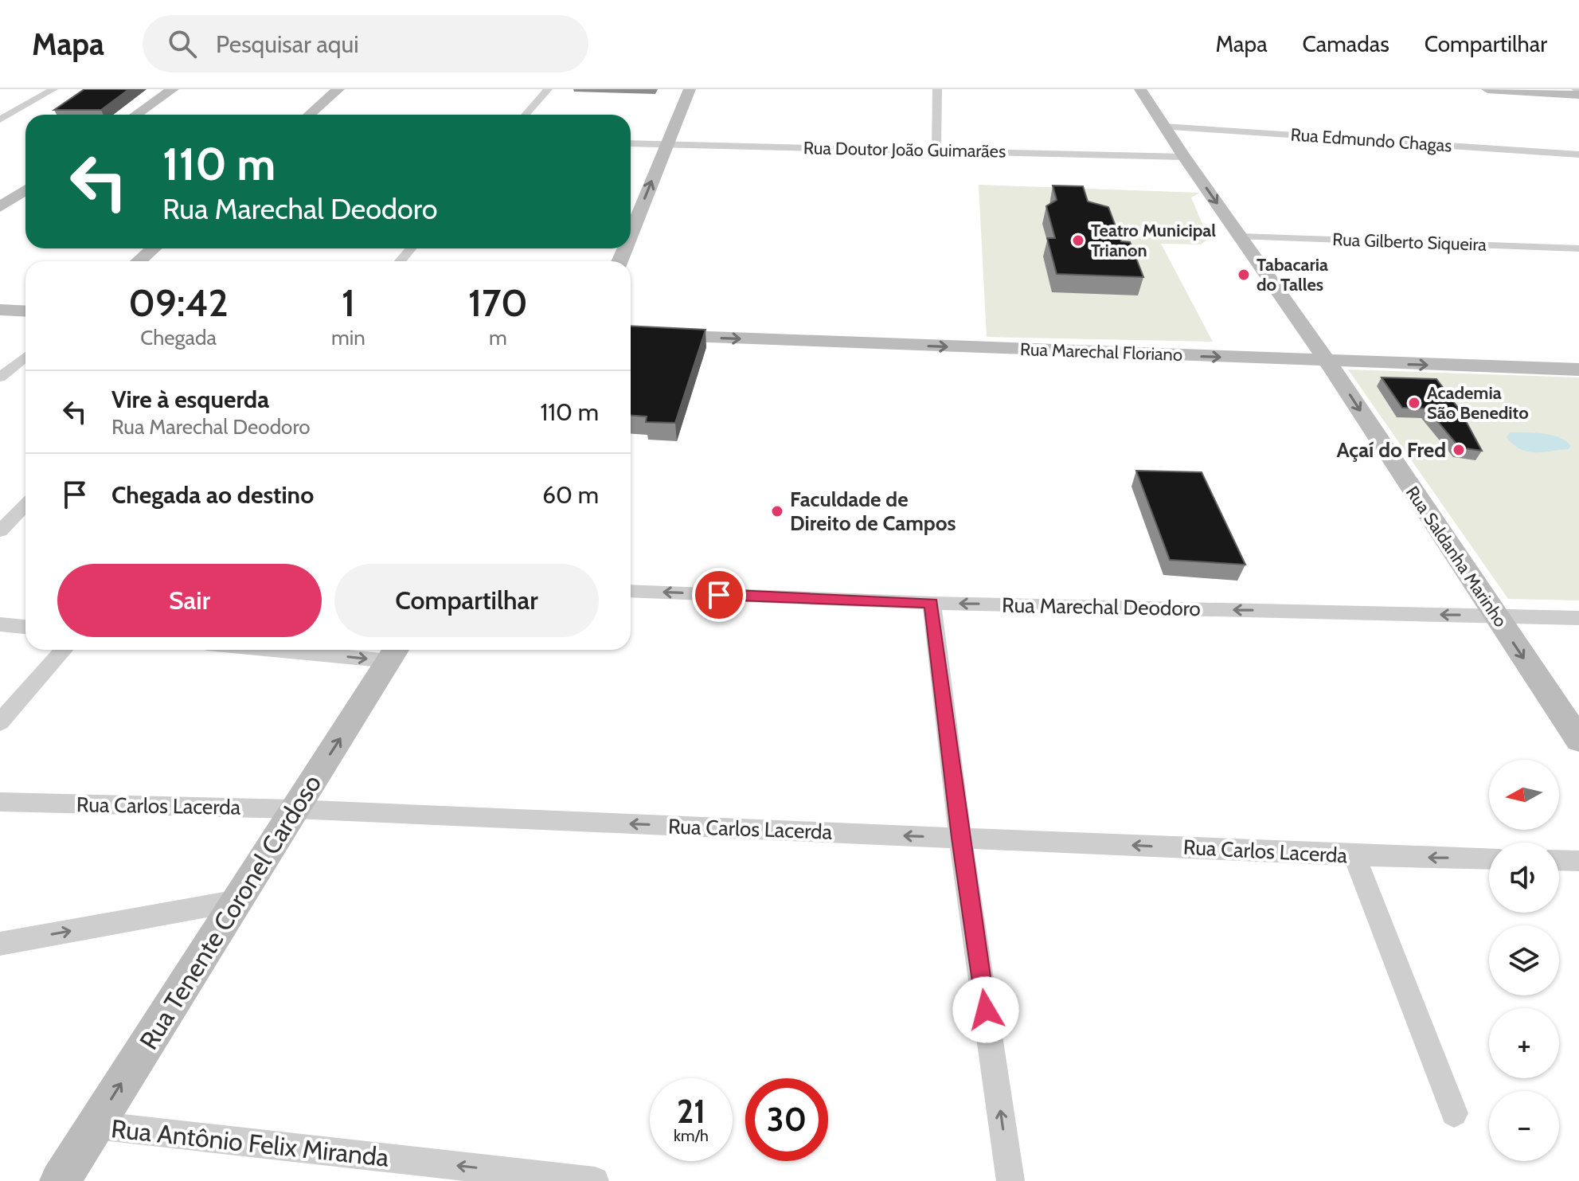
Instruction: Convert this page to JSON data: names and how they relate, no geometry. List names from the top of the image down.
{
  "streets": {
    "main road": ["Rua Marechal Floriano", "Rua Saldanha Marinho", "Rua Tenente Coronel Cardoso"],
    "street": [
      "Rua Edmundo Chagas",
      "Rua Doutor João Guimarães",
      "Rua Gilberto Siqueira",
      "Rua Marechal Deodoro",
      "Rua Carlos Lacerda",
      "Rua Antônio Felix Miranda"
    ]
  },
  "crossings": [
    ["Rua Edmundo Chagas", "Rua Saldanha Marinho"],
    ["Rua Doutor João Guimarães", "Rua Saldanha Marinho"],
    ["Rua Gilberto Siqueira", "Rua Saldanha Marinho"],
    ["Rua Marechal Floriano", "Rua Saldanha Marinho"],
    ["Rua Saldanha Marinho", "Rua Marechal Deodoro"],
    ["Rua Carlos Lacerda", "Rua Tenente Coronel Cardoso"],
    ["Rua Tenente Coronel Cardoso", "Rua Antônio Felix Miranda"]
  ],
  "one_way": [
    "Rua Marechal Floriano",
    "Rua Saldanha Marinho",
    "Rua Marechal Deodoro",
    "Rua Carlos Lacerda",
    "Rua Tenente Coronel Cardoso",
    "Rua Antônio Felix Miranda"
  ],
  "places": [
    "Teatro Municipal Trianon",
    "Tabacaria do Talles",
    "Academia São Benedito",
    "Açaí do Fred",
    "Faculdade de Direito de Campos"
  ],
  "north": "left",
  "page": {
    "header": "Mapa",
    "search": "Pesquisar aqui",
    "nav": ["Mapa", "Camadas", "Compartilhar"],
    "turn": ["110 m", "Rua Marechal Deodoro"],
    "eta": [
      "09:42",
      "Chegada",
      "1",
      "min",
      "170",
      "m"
    ],
    "list": [
      {
        "name": "Vire à esquerda",
        "note": "Rua Marechal Deodoro",
        "value": "110 m"
      },
      {
        "name": "Chegada ao destino",
        "value": "60 m"
      }
    ],
    "buttons": ["Sair", "Compartilhar"],
    "map_buttons": ["+", "−"],
    "speed": "21 km/h",
    "limit": "30"
  }
}
